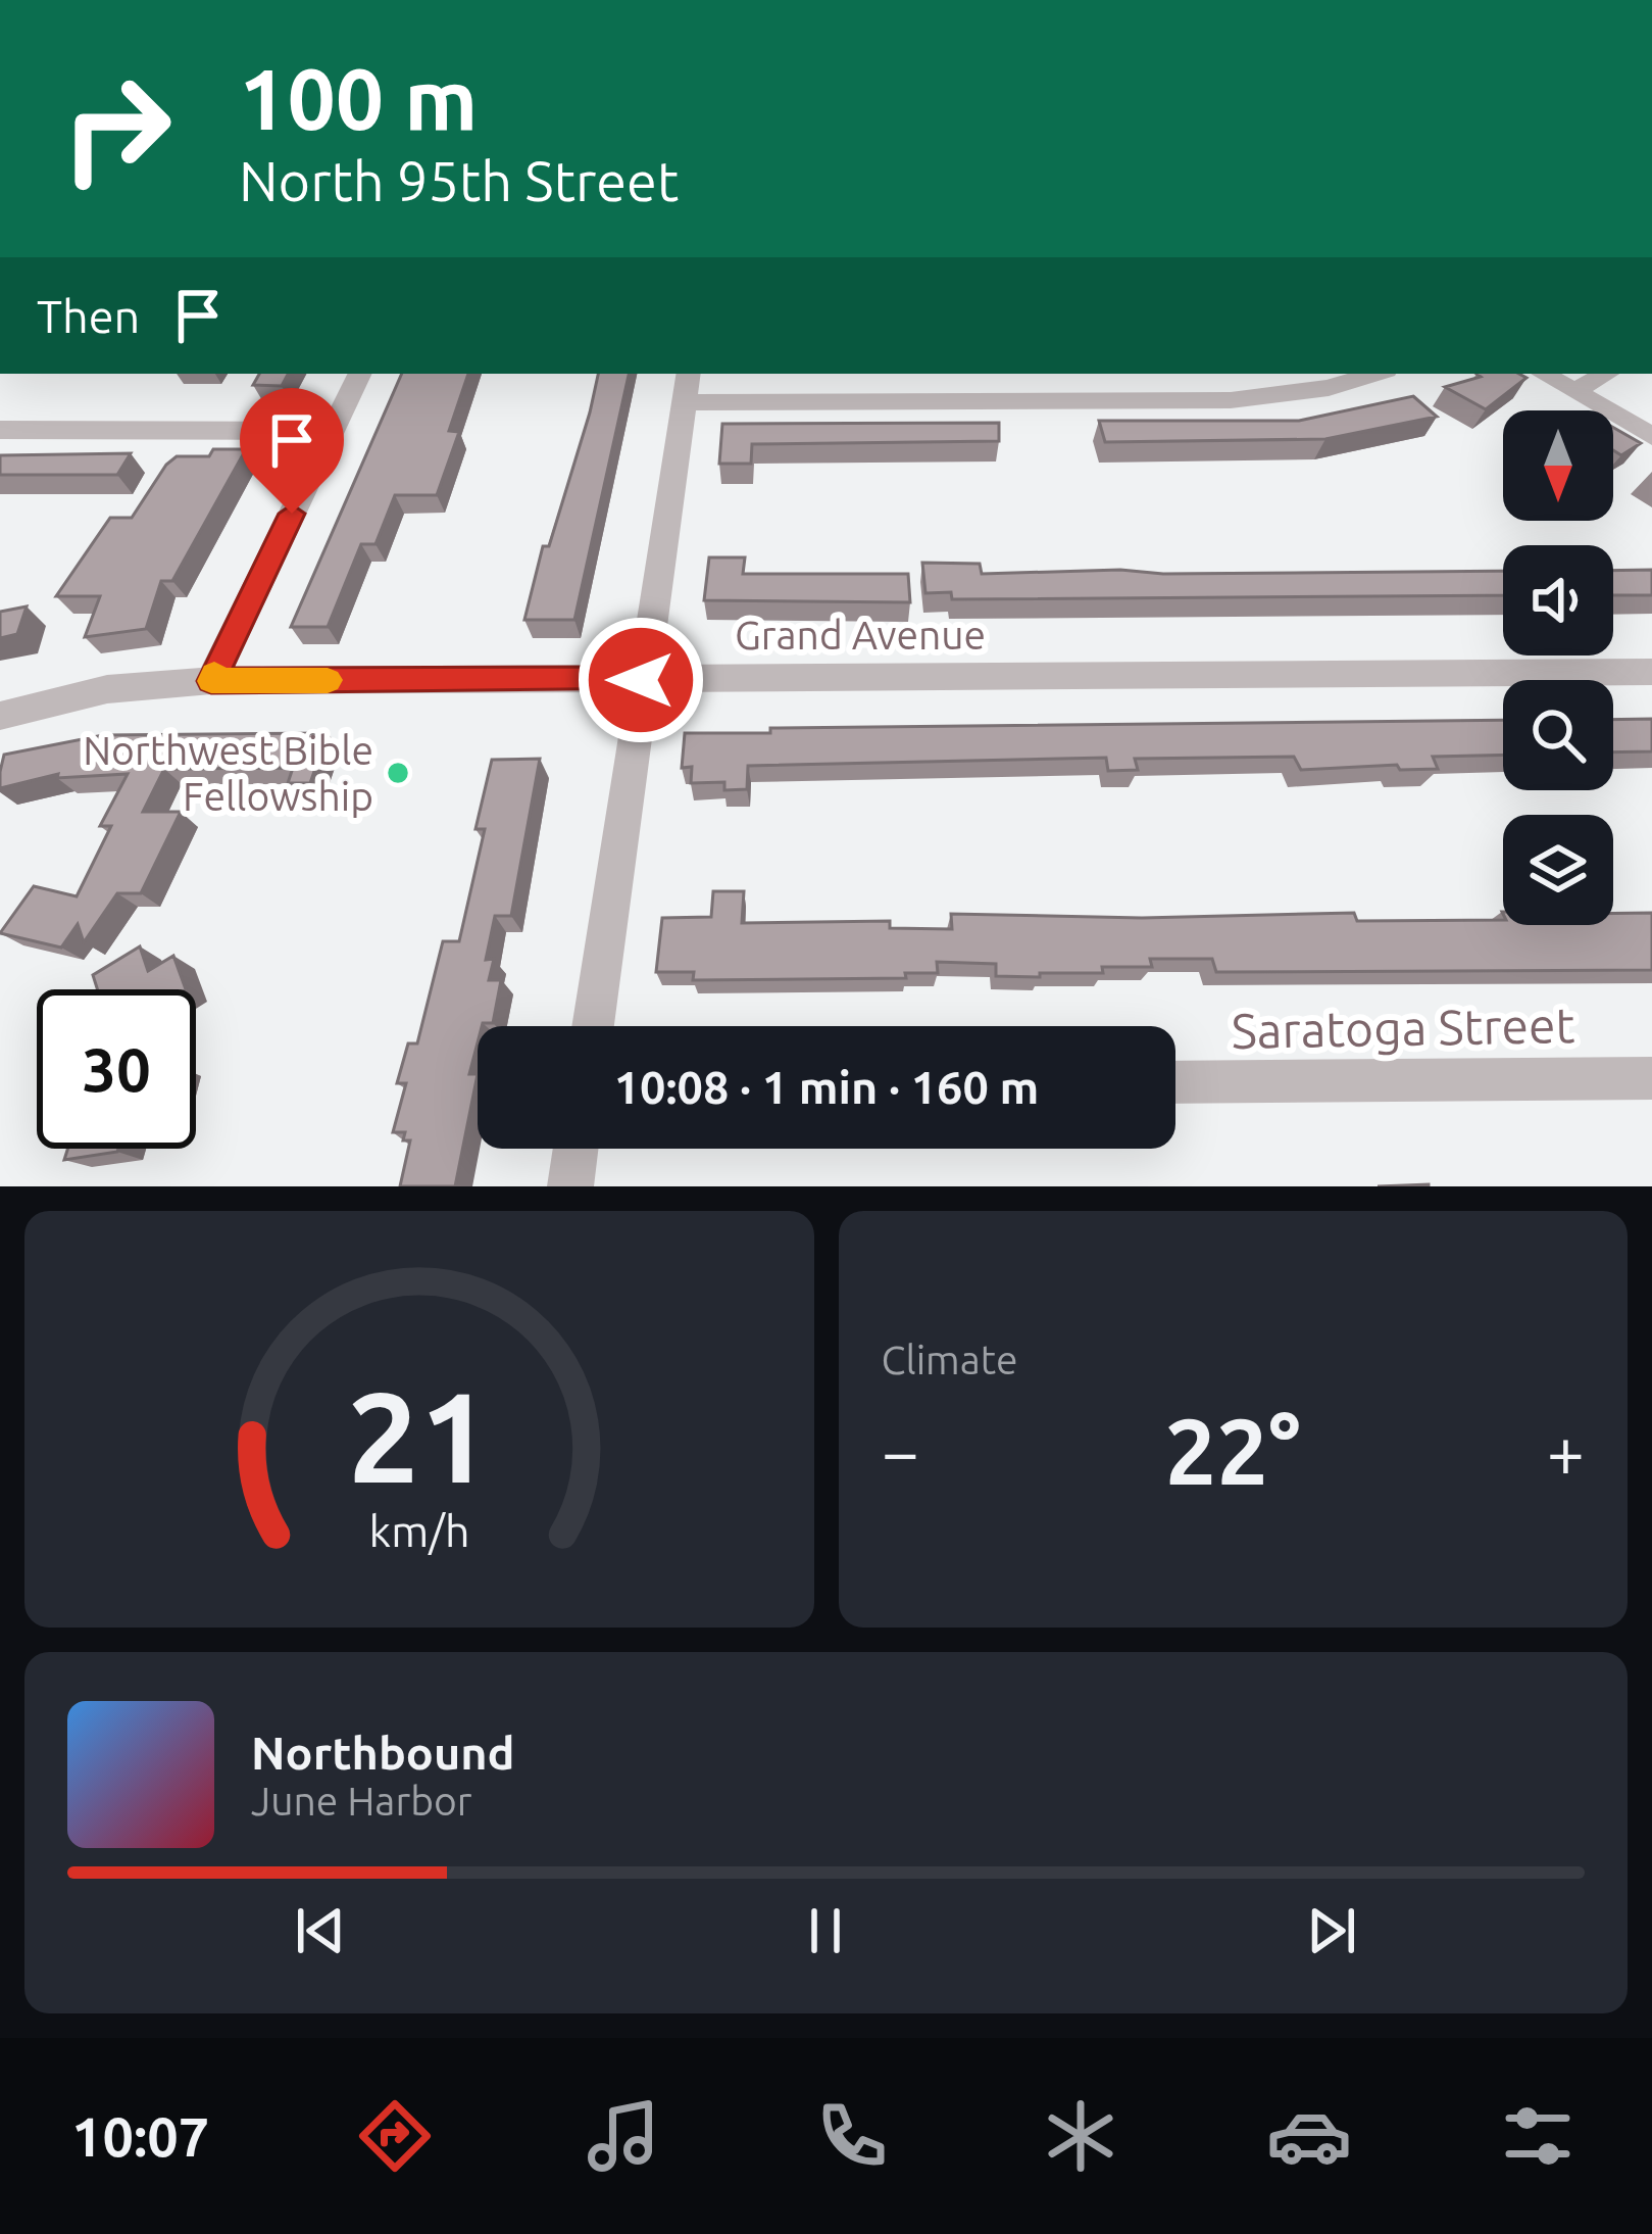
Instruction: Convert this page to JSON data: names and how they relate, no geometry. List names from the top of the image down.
{
  "streets": {
    "street": ["Grand Avenue", "Saratoga Street"]
  },
  "places": ["Northwest Bible Fellowship"],
  "north": "bottom",
  "page": {
    "turn": ["100 m", "North 95th Street"],
    "then": "Then",
    "limit": "30",
    "trip": "10:08 · 1 min · 160 m",
    "tile": "Climate",
    "heat": ["−", "22°", "+"],
    "song": ["Northbound", "June Harbor"],
    "tabs": "10:07",
    "gauge": ["21", "km/h"]
  }
}
